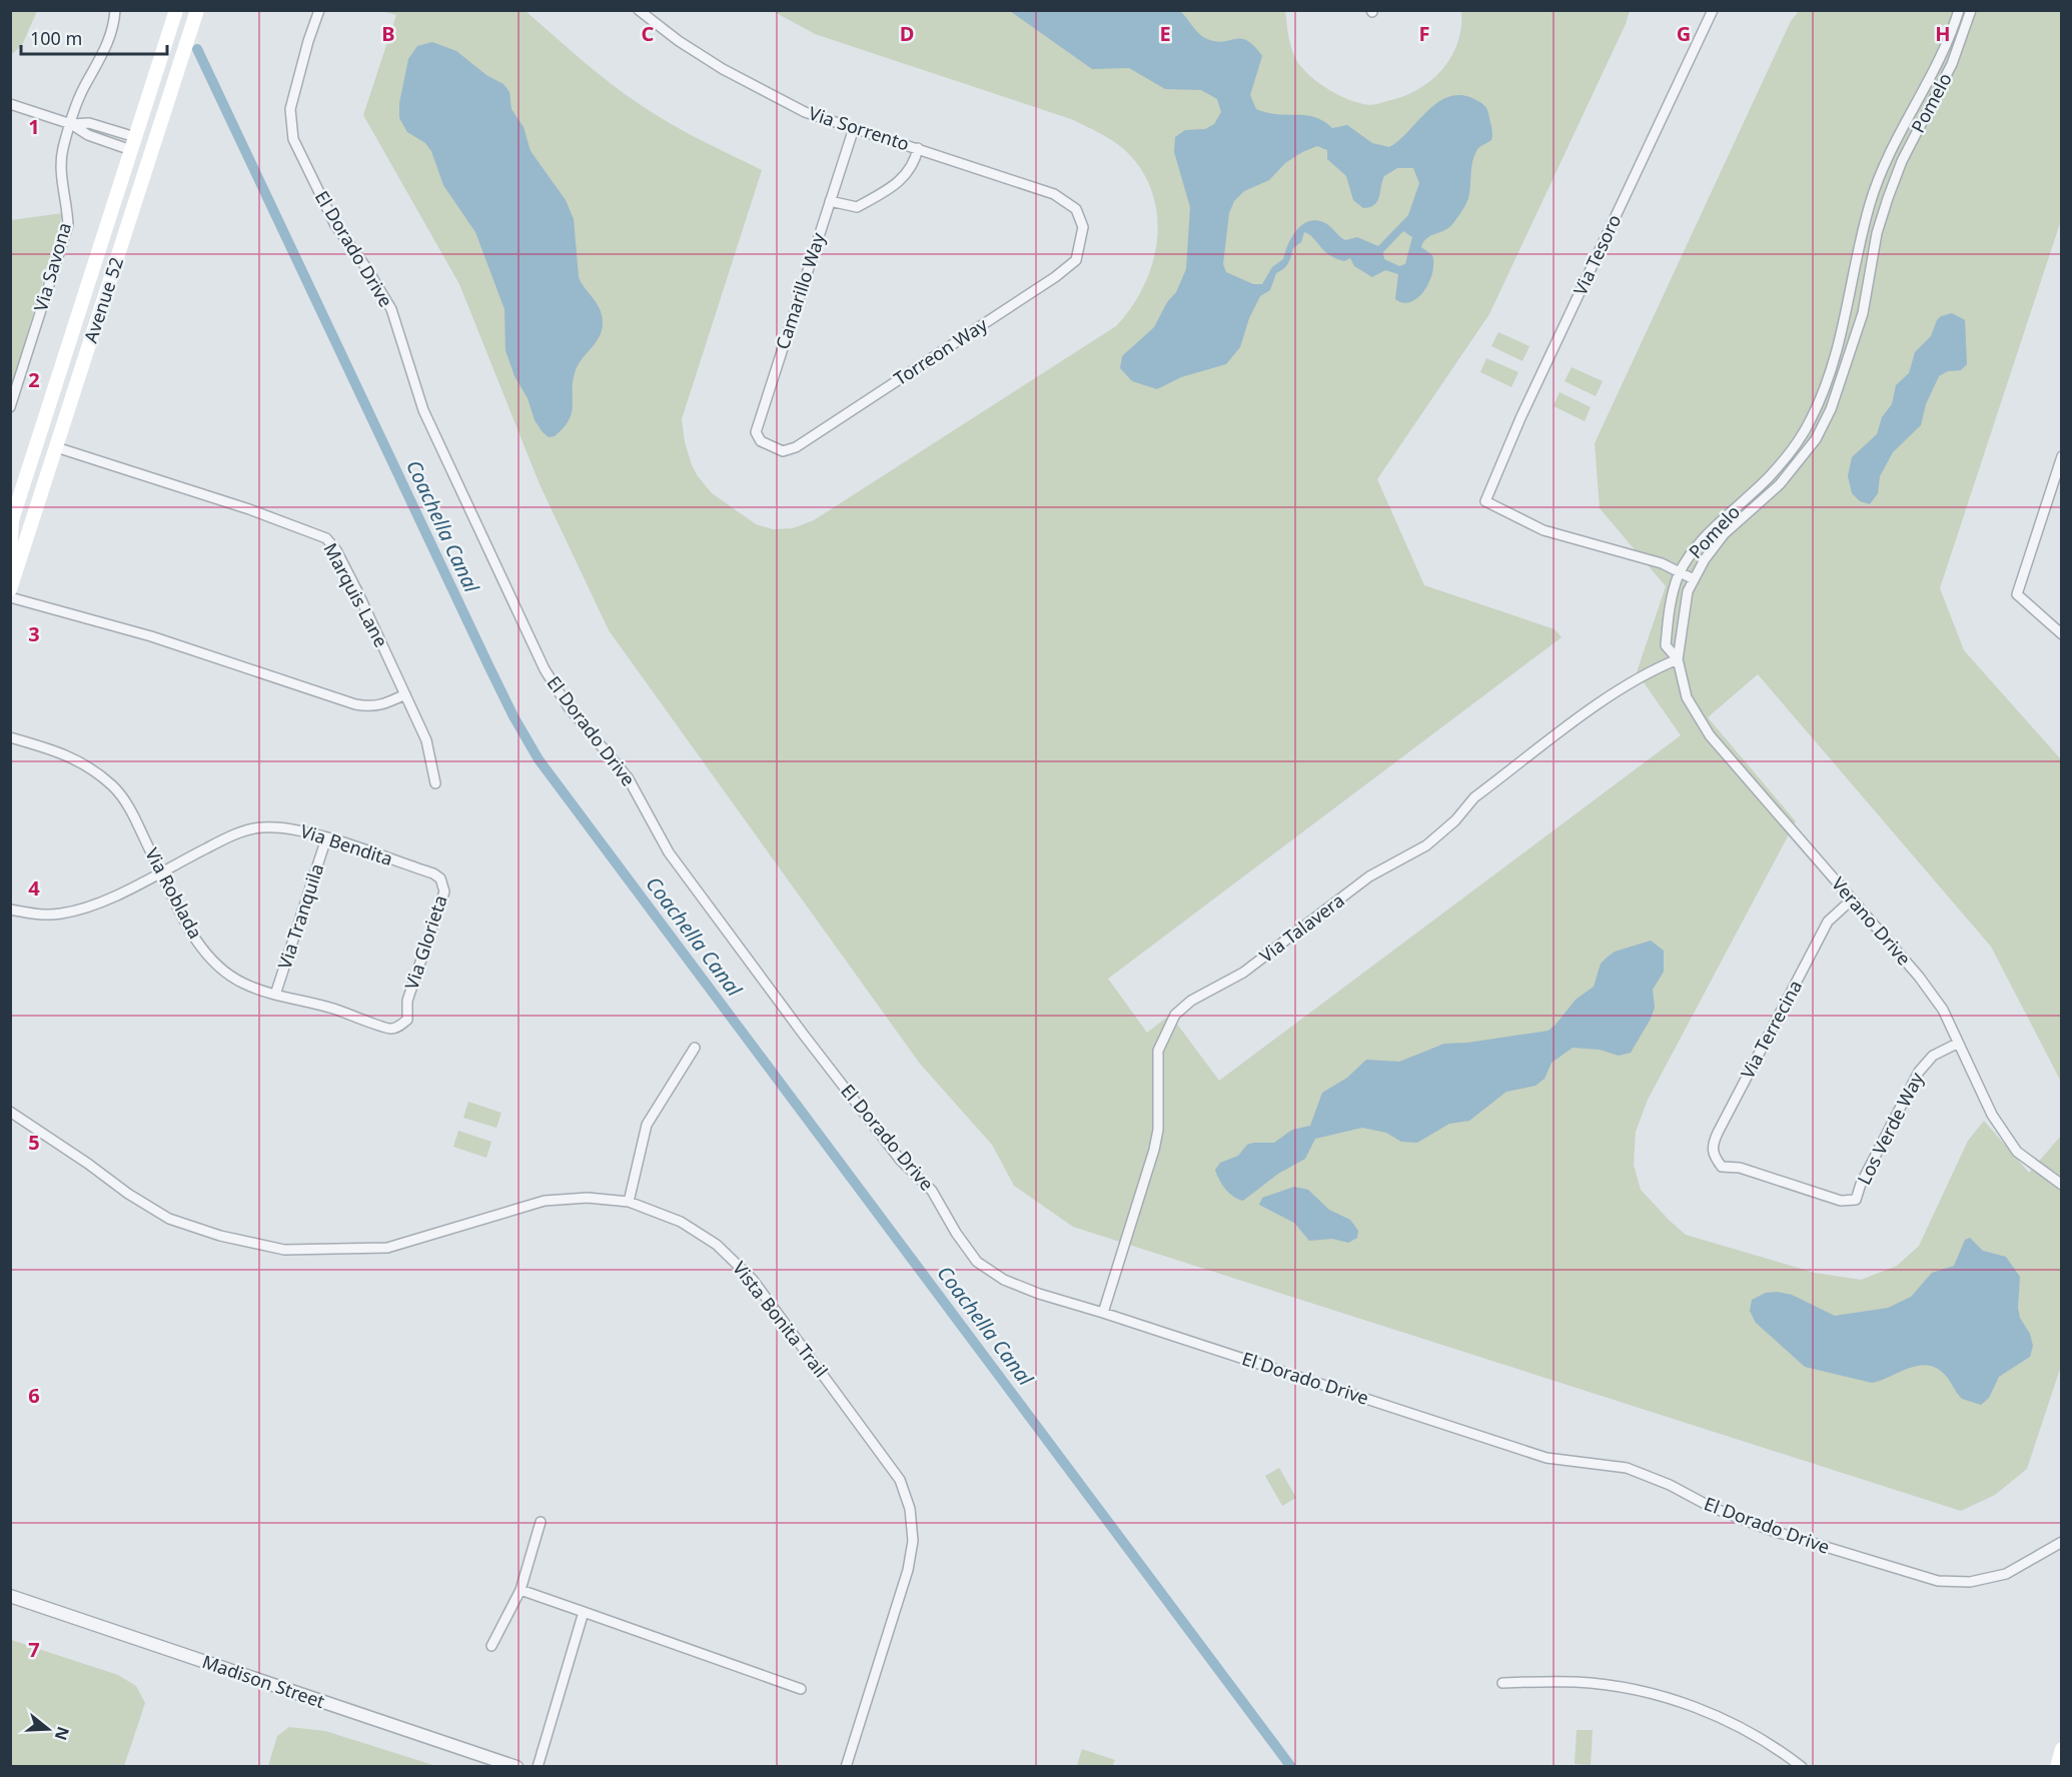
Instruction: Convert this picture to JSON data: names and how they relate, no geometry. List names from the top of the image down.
{
  "streets": {
    "main road": ["Avenue 52"],
    "street": [
      "Pomelo",
      "Via Sorrento",
      "El Dorado Drive",
      "Via Tesoro",
      "Via Savona",
      "Camarillo Way",
      "Torreon Way",
      "Marquis Lane",
      "Via Bendita",
      "Via Roblada",
      "Via Tranquila",
      "Verano Drive",
      "Via Talavera",
      "Via Glorieta",
      "Via Terrecina",
      "Los Verde Way",
      "Vista Bonita Trail",
      "Madison Street"
    ]
  },
  "crossings": [
    ["Pomelo", "Via Tesoro"],
    ["Pomelo", "Verano Drive"],
    ["Pomelo", "Via Talavera"],
    ["Via Sorrento", "Camarillo Way"],
    ["Via Sorrento", "Torreon Way"],
    ["El Dorado Drive", "Via Talavera"],
    ["Camarillo Way", "Torreon Way"],
    ["Avenue 52", "Marquis Lane"],
    ["Via Bendita", "Via Roblada"],
    ["Via Bendita", "Via Tranquila"],
    ["Via Bendita", "Via Glorieta"],
    ["Via Roblada", "Via Tranquila"],
    ["Via Roblada", "Via Glorieta"],
    ["Verano Drive", "Via Talavera"],
    ["Verano Drive", "Via Terrecina"],
    ["Verano Drive", "Los Verde Way"],
    ["Via Terrecina", "Los Verde Way"]
  ],
  "water": ["Coachella Canal"],
  "scale_bar": "100 m",
  "north": "right",
  "grid": {
    "columns": [
      "B",
      "C",
      "D",
      "E",
      "F",
      "G",
      "H"
    ],
    "rows": [
      "1",
      "2",
      "3",
      "4",
      "5",
      "6",
      "7"
    ]
  }
}
